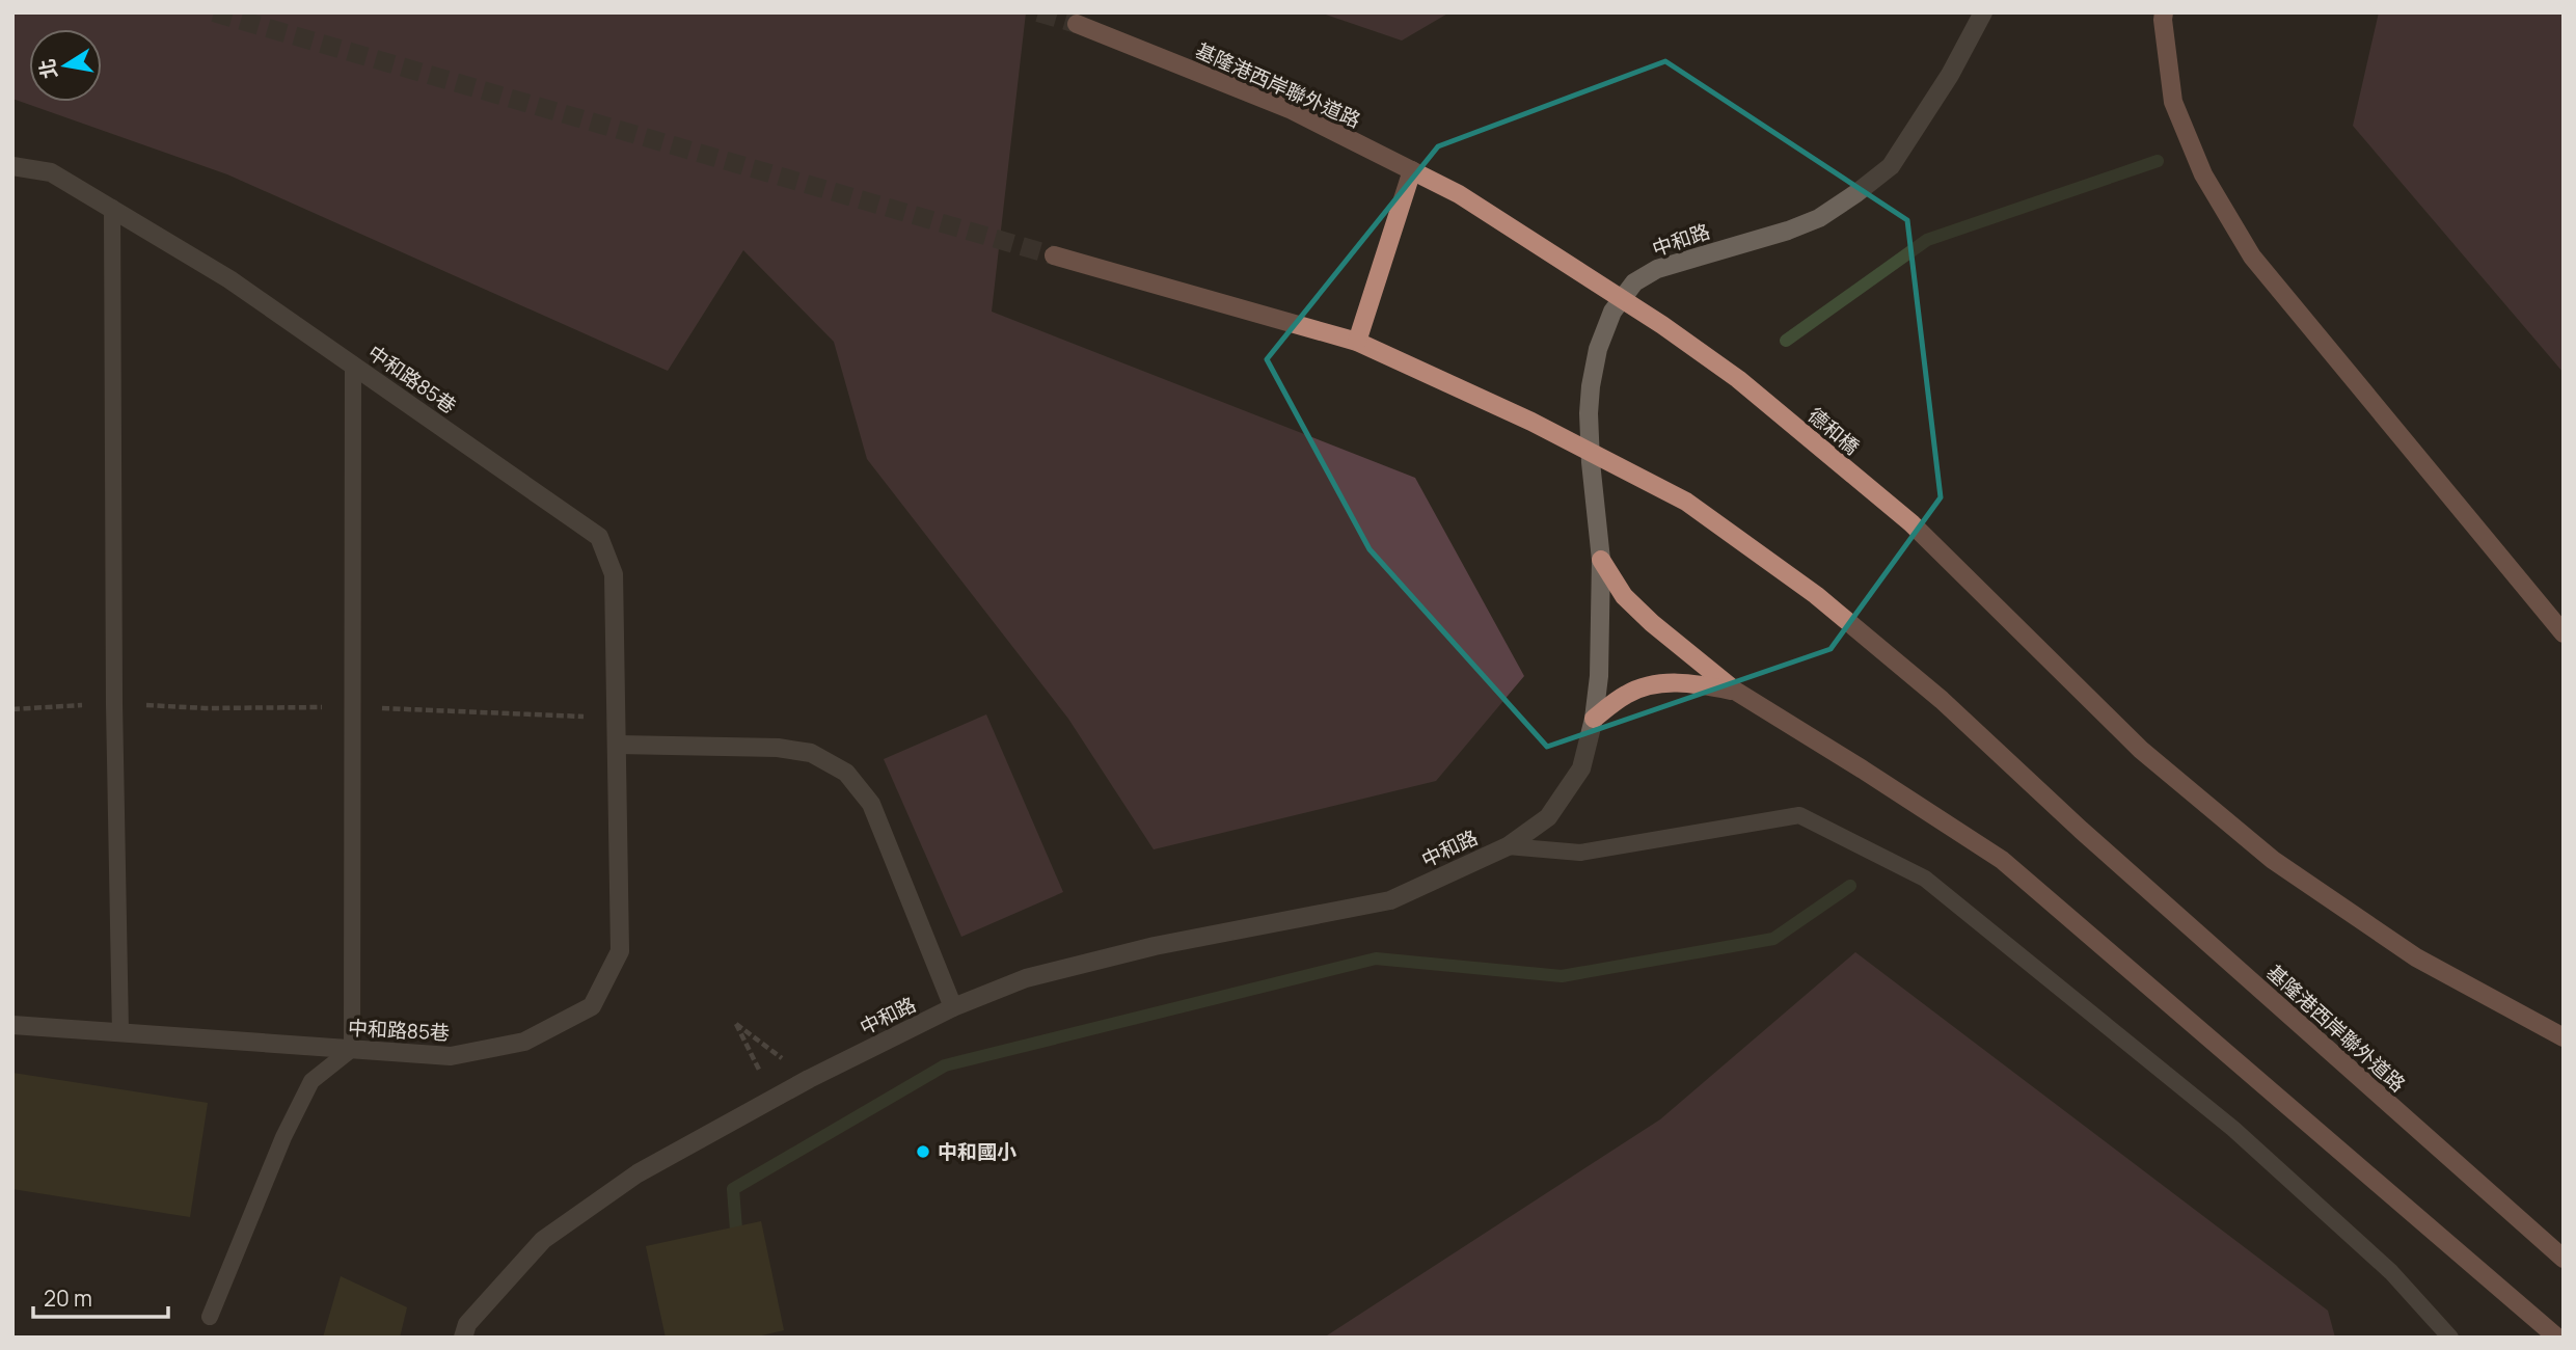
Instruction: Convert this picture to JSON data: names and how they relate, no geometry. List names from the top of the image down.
{
  "streets": {
    "main road": ["基隆港西岸聯外道路", "德和橋"],
    "street": ["中和路", "中和路85巷"]
  },
  "crossings": [
    ["基隆港西岸聯外道路", "德和橋"]
  ],
  "places": ["中和國小"],
  "scale_bar": "20 m",
  "north": "left"
}
